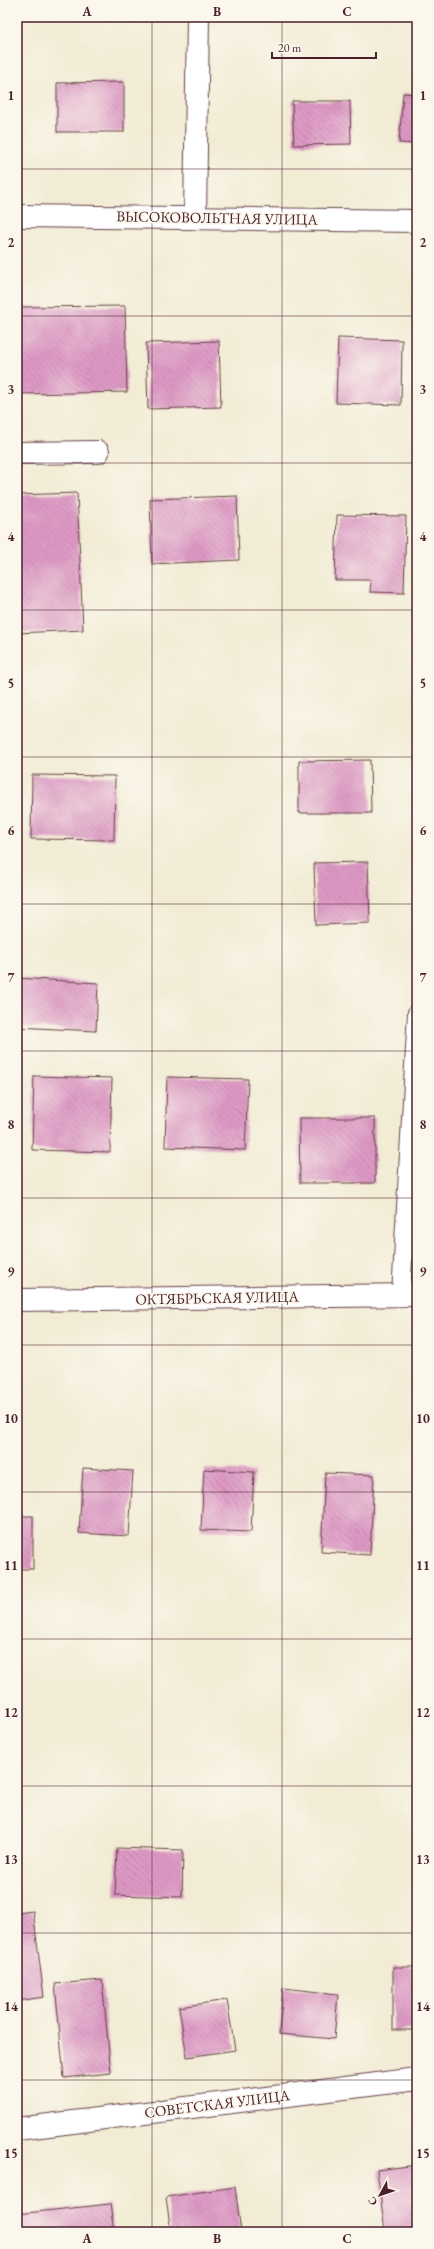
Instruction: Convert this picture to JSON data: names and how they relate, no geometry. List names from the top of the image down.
{
  "streets": {
    "street": ["ВЫСОКОВОЛЬТНАЯ УЛИЦА", "ОКТЯБРЬСКАЯ УЛИЦА", "СОВЕТСКАЯ УЛИЦА"]
  },
  "scale_bar": "20 m",
  "north": "bottom left",
  "grid": {
    "columns": ["A", "B", "C"],
    "rows": [
      "1",
      "2",
      "3",
      "4",
      "5",
      "6",
      "7",
      "8",
      "9",
      "10",
      "11",
      "12",
      "13",
      "14",
      "15"
    ]
  }
}
